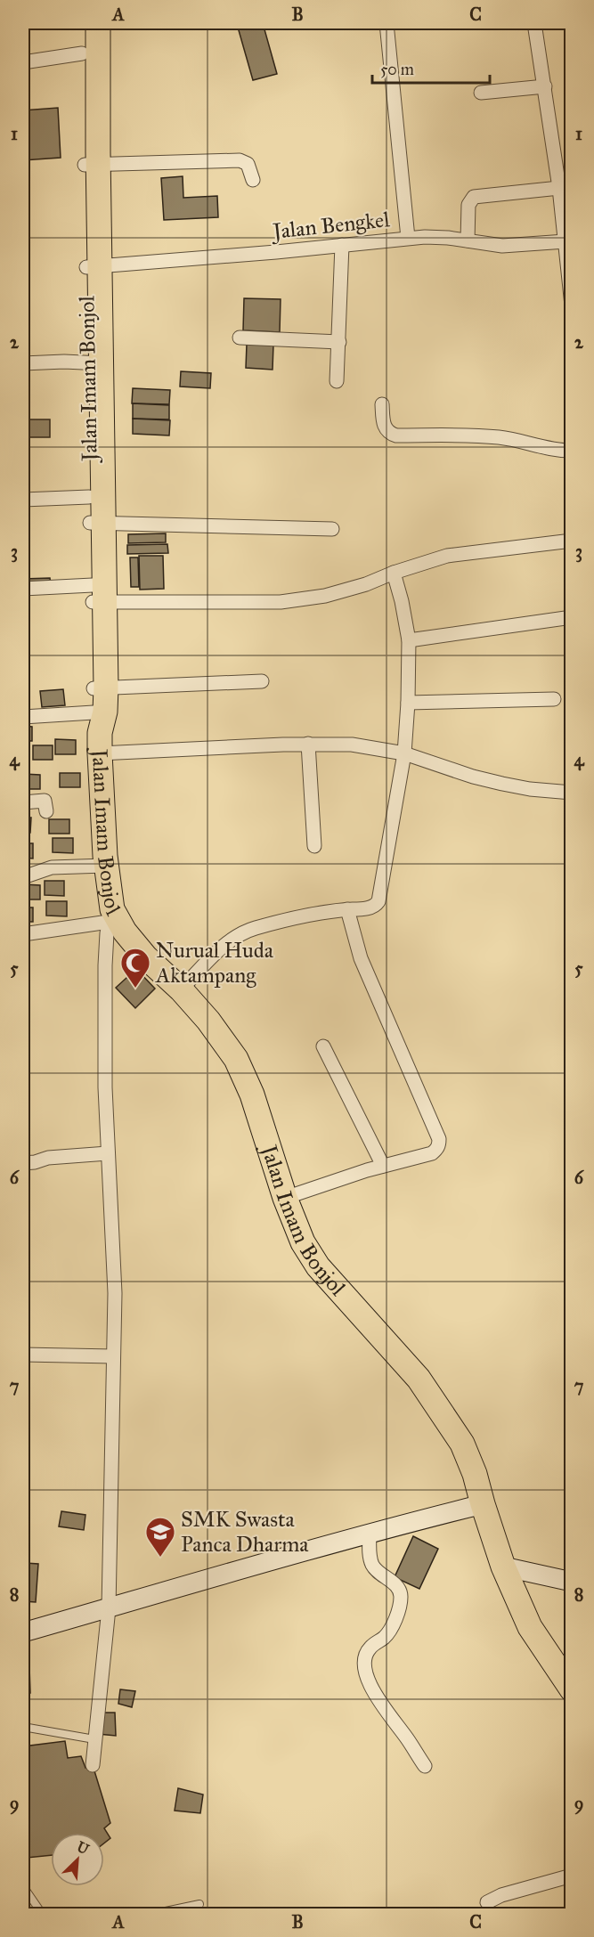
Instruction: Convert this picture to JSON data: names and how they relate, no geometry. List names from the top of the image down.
{
  "streets": {
    "highway": ["Jalan Imam Bonjol"],
    "street": ["Jalan Bengkel"]
  },
  "crossings": [
    ["Jalan Bengkel", "Jalan Imam Bonjol"]
  ],
  "places": {
    "mosque": ["Nurual Huda Aktampang"],
    "school or university": ["SMK Swasta Panca Dharma"]
  },
  "scale_bar": "50 m",
  "north": "top right",
  "grid": {
    "columns": ["A", "B", "C"],
    "rows": [
      "1",
      "2",
      "3",
      "4",
      "5",
      "6",
      "7",
      "8",
      "9"
    ]
  }
}
